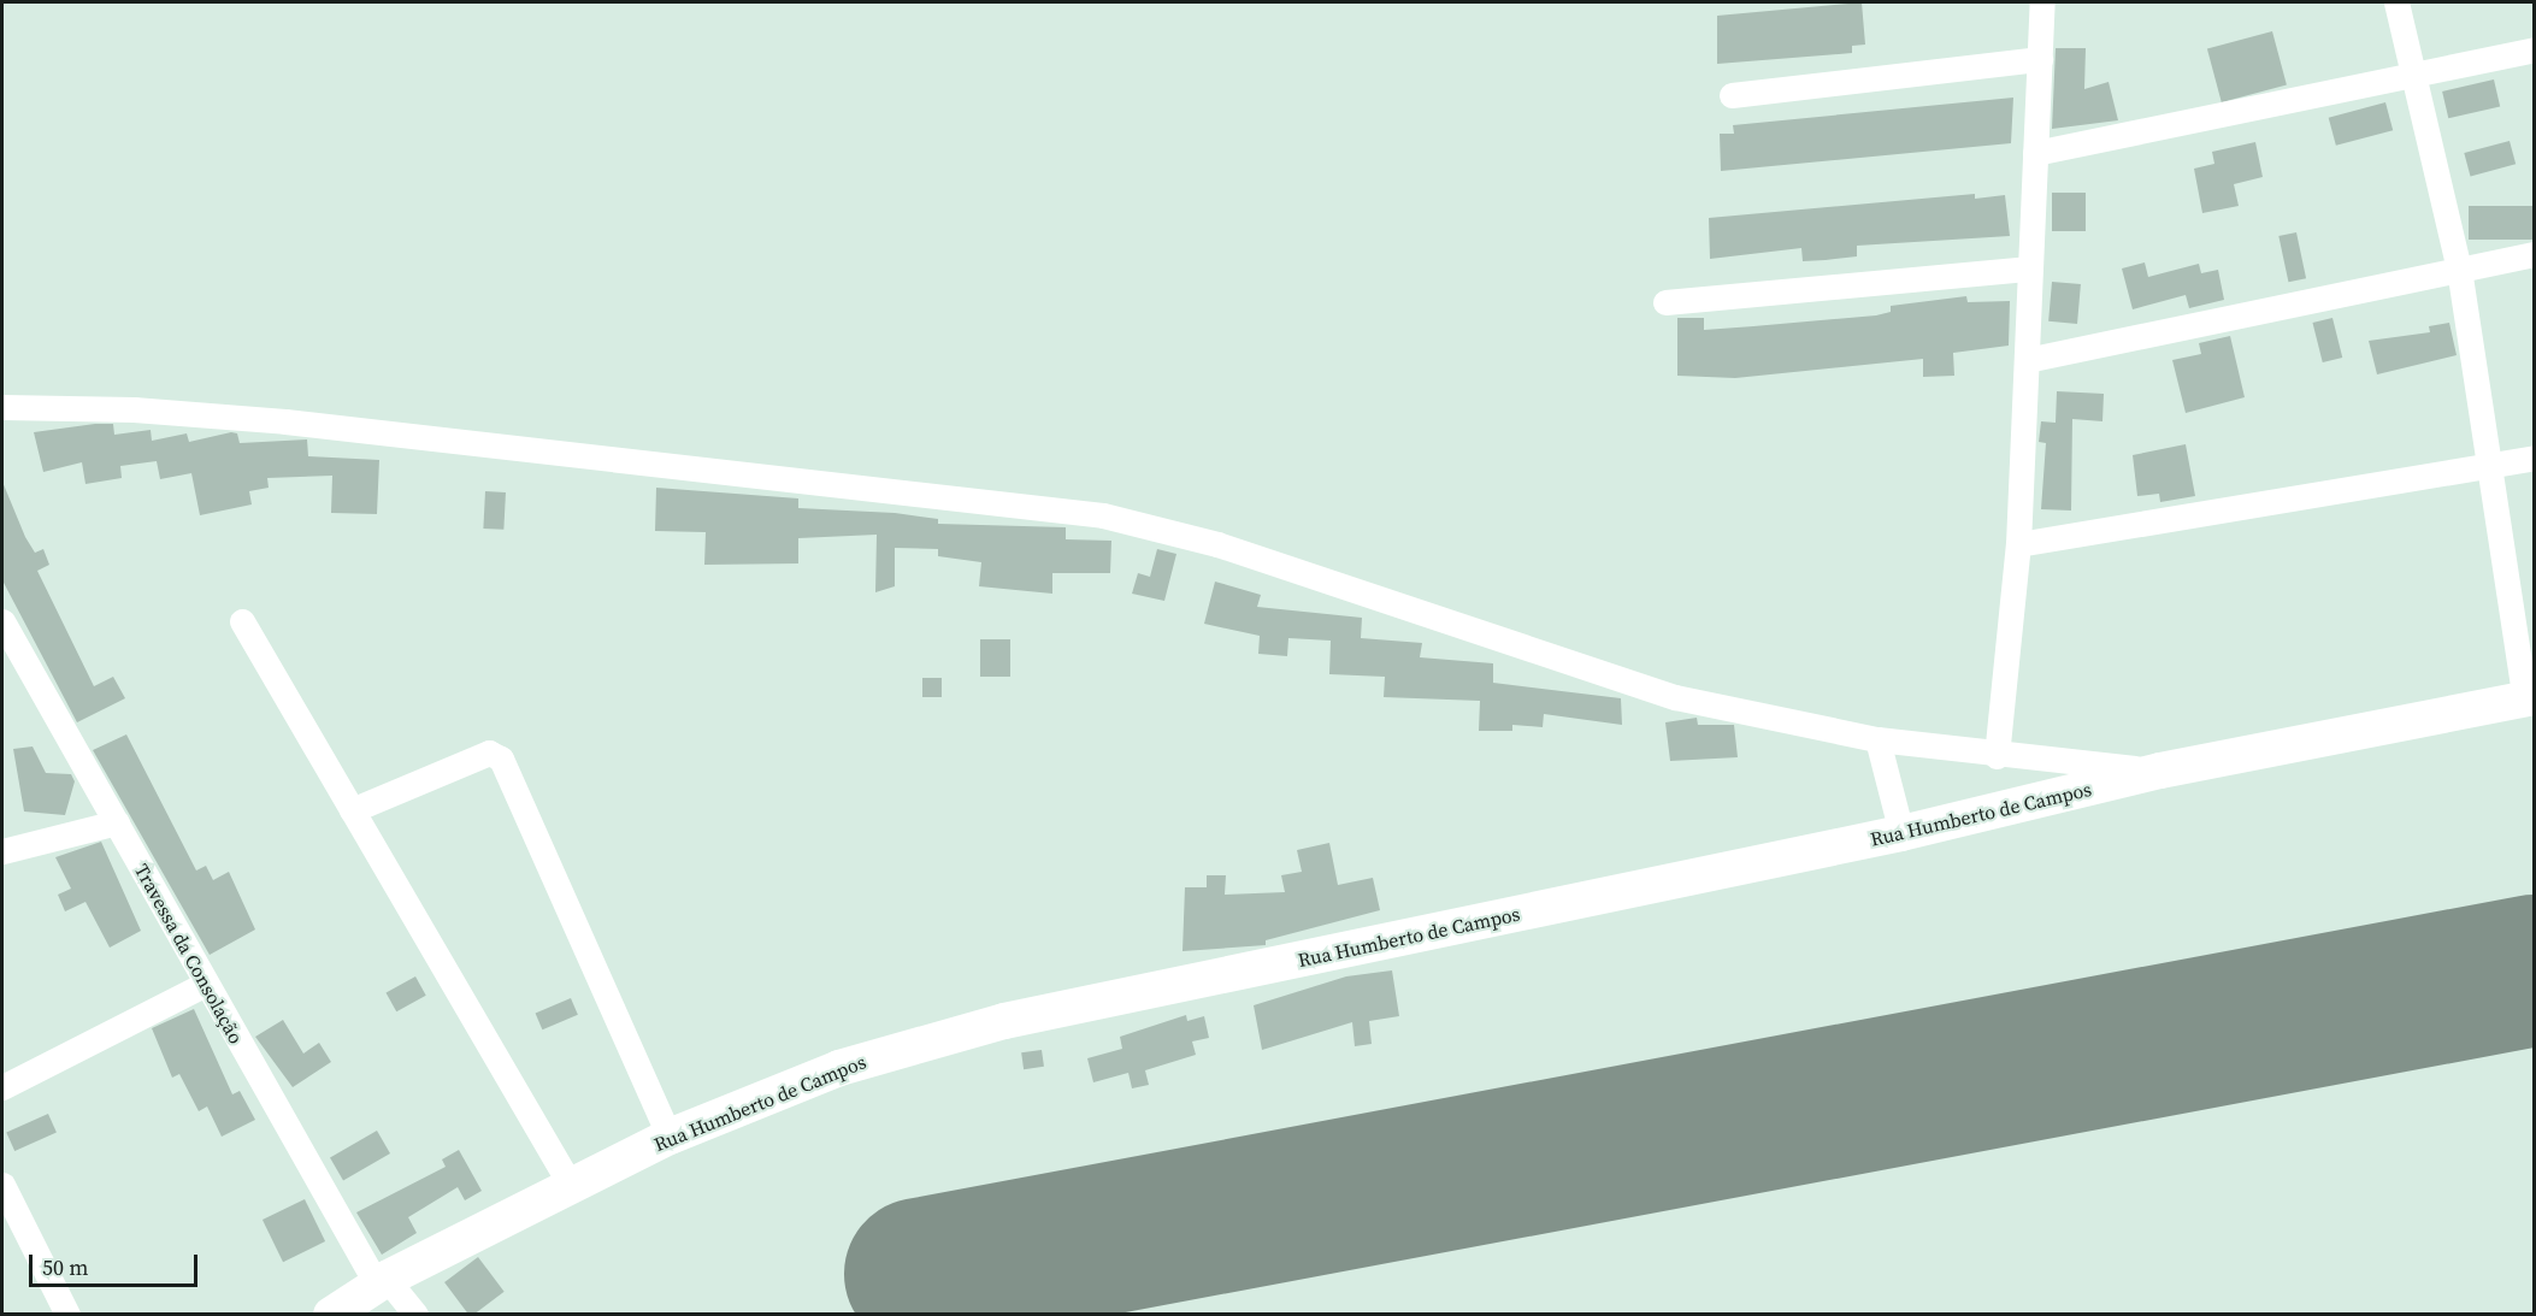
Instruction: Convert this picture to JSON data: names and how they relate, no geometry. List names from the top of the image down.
{
  "streets": {
    "street": ["Rua Humberto de Campos", "Travessa da Consolação"]
  },
  "crossings": [
    ["Rua Humberto de Campos", "Travessa da Consolação"]
  ],
  "scale_bar": "50 m"
}
